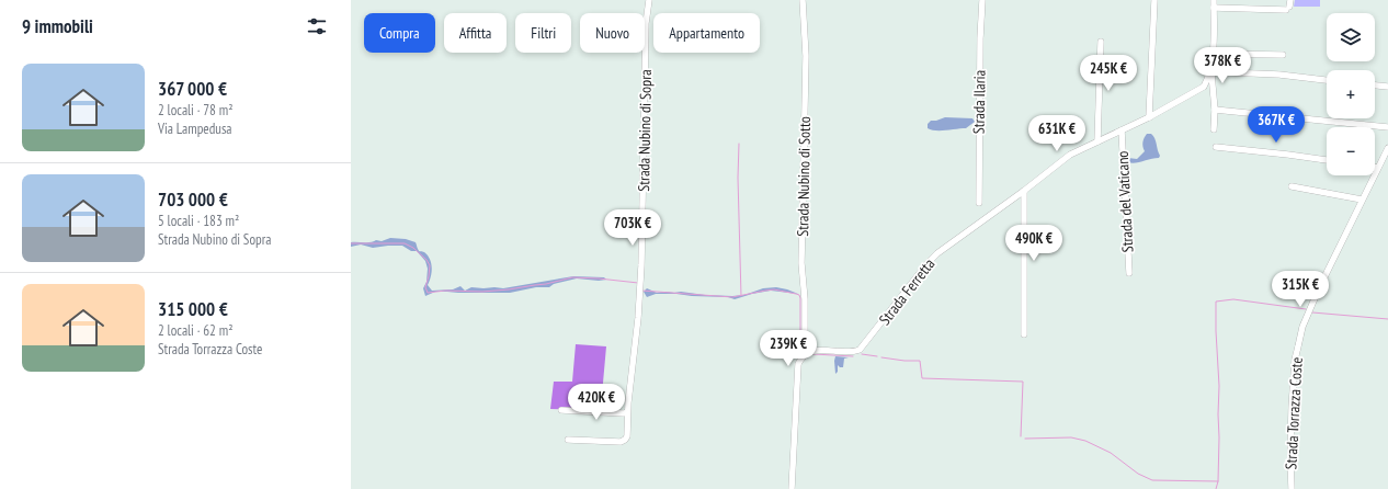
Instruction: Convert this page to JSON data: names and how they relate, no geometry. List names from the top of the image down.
{
  "streets": {
    "street": [
      "Strada Ilaria",
      "Strada Nubino di Sopra",
      "Strada Nubino di Sotto",
      "Strada del Vaticano",
      "Strada Ferretta",
      "Strada Torrazza Coste"
    ]
  },
  "crossings": [
    ["Strada Nubino di Sotto", "Strada Ferretta"],
    ["Strada del Vaticano", "Strada Ferretta"]
  ],
  "page": {
    "heading": "9 immobili",
    "map_buttons": ["+", "−"],
    "chip": [
      "Compra",
      "Affitta",
      "Filtri",
      "Nuovo",
      "Appartamento"
    ],
    "price": [
      "378K €",
      "245K €",
      "367K €",
      "631K €",
      "703K €",
      "490K €",
      "315K €",
      "239K €",
      "420K €"
    ],
    "list": [
      {
        "name": "367 000 €",
        "note": "2 locali · 78 m² · Via Lampedusa"
      },
      {
        "name": "703 000 €",
        "note": "5 locali · 183 m² · Strada Nubino di Sopra"
      },
      {
        "name": "315 000 €",
        "note": "2 locali · 62 m² · Strada Torrazza Coste"
      }
    ]
  }
}
